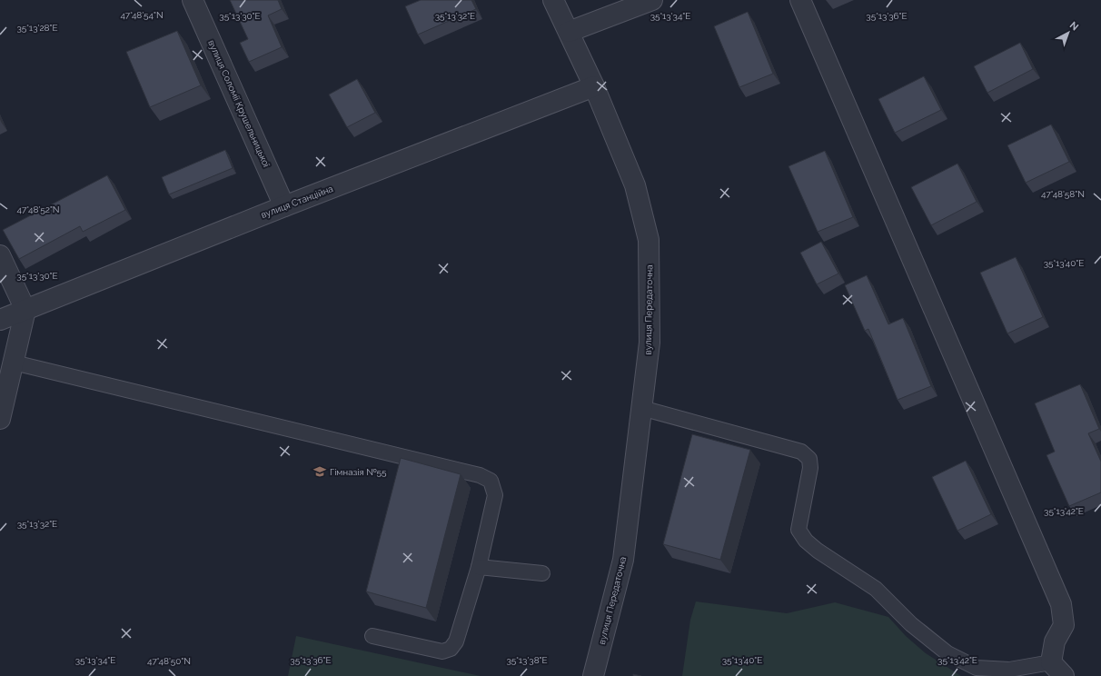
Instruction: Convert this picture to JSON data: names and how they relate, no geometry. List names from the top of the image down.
{
  "streets": {
    "street": ["вулиця Соломії Крушельницької", "вулиця Станційна", "вулиця Передаточна"]
  },
  "crossings": [
    ["вулиця Соломії Крушельницької", "вулиця Станційна"],
    ["вулиця Станційна", "вулиця Передаточна"]
  ],
  "places": {
    "school or university": ["Гімназія №55"]
  },
  "north": "top right",
  "coordinates": [
    "47°48'54\"N",
    "35°13'30\"E",
    "35°13'32\"E",
    "35°13'34\"E",
    "35°13'36\"E",
    "35°13'28\"E",
    "47°48'58\"N",
    "47°48'52\"N",
    "35°13'40\"E",
    "35°13'42\"E",
    "35°13'38\"E",
    "47°48'50\"N"
  ]
}
